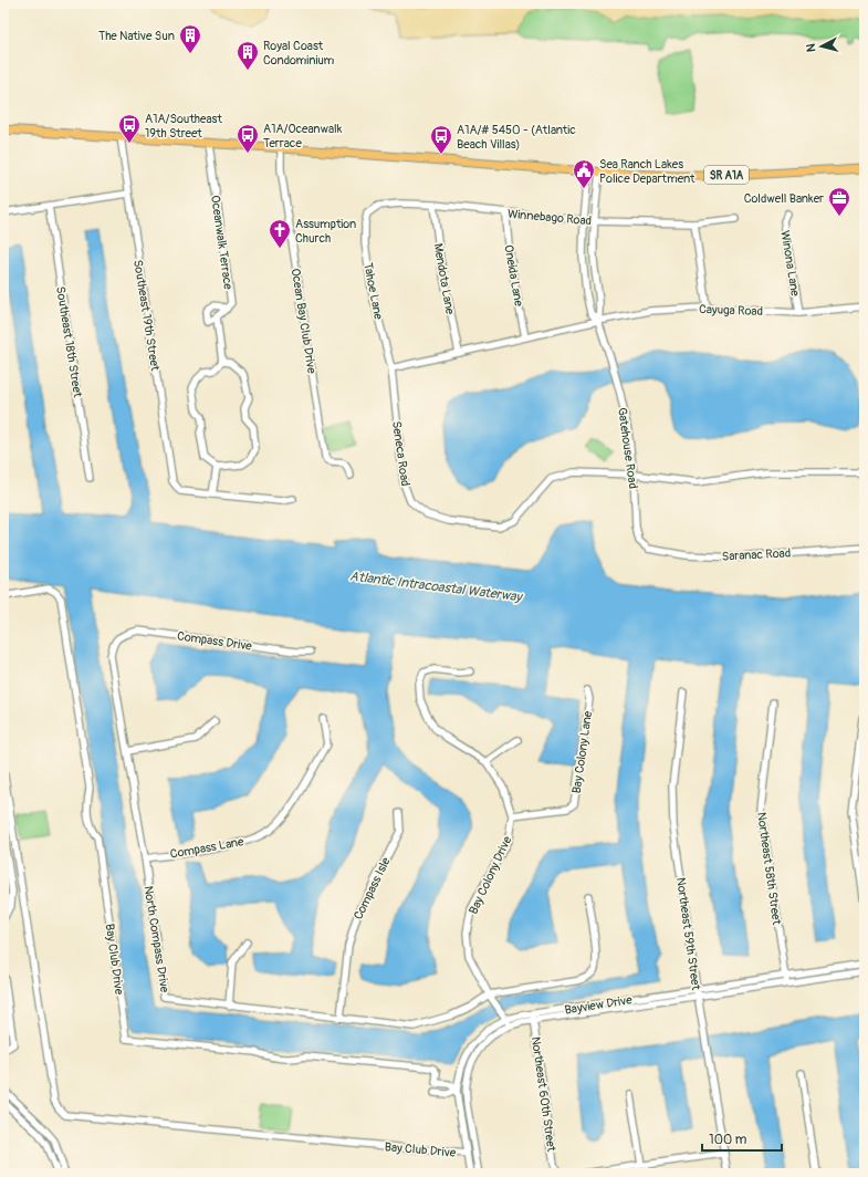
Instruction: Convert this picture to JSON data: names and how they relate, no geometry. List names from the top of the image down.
{
  "streets": {
    "main road": ["SR A1A"],
    "street": [
      "Winnebago Road",
      "Oceanwalk Terrace",
      "Winona Lane",
      "Oneida Lane",
      "Mendota Lane",
      "Tahoe Lane",
      "Cayuga Road",
      "Southeast 19th Street",
      "Ocean Bay Club Drive",
      "Southeast 18th Street",
      "Gatehouse Road",
      "Seneca Road",
      "Saranac Road",
      "Compass Drive",
      "Bay Colony Lane",
      "Compass Lane",
      "Northeast 58th Street",
      "Bay Colony Drive",
      "Compass Isle",
      "Northeast 59th Street",
      "North Compass Drive",
      "Bay Club Drive",
      "Bayview Drive",
      "Northeast 60th Street"
    ]
  },
  "crossings": [
    ["SR A1A", "Oceanwalk Terrace"],
    ["SR A1A", "Southeast 19th Street"],
    ["SR A1A", "Ocean Bay Club Drive"],
    ["SR A1A", "Gatehouse Road"],
    ["Winnebago Road", "Oneida Lane"],
    ["Winnebago Road", "Mendota Lane"],
    ["Winnebago Road", "Tahoe Lane"],
    ["Winnebago Road", "Gatehouse Road"],
    ["Winona Lane", "Cayuga Road"],
    ["Tahoe Lane", "Seneca Road"],
    ["Cayuga Road", "Gatehouse Road"],
    ["Gatehouse Road", "Seneca Road"],
    ["Gatehouse Road", "Saranac Road"],
    ["Compass Drive", "North Compass Drive"],
    ["Bay Colony Lane", "Bay Colony Drive"],
    ["Compass Lane", "North Compass Drive"],
    ["Northeast 58th Street", "Bayview Drive"],
    ["Bay Colony Drive", "North Compass Drive"],
    ["Bay Colony Drive", "Bayview Drive"],
    ["Compass Isle", "North Compass Drive"],
    ["Northeast 59th Street", "Bayview Drive"],
    ["Bay Club Drive", "Bayview Drive"],
    ["Bayview Drive", "Northeast 60th Street"]
  ],
  "water": ["Atlantic Intracoastal Waterway"],
  "places": {
    "building": ["The Native Sun", "Royal Coast Condominium"],
    "bus stop": ["A1A/Southeast 19th Street", "A1A/Oceanwalk Terrace", "A1A/# 5450 - (Atlantic Beach Villas)"],
    "public building": ["Sea Ranch Lakes Police Department"],
    "office": ["Coldwell Banker"],
    "church": ["Assumption Church"]
  },
  "scale_bar": "100 m",
  "north": "left"
}
